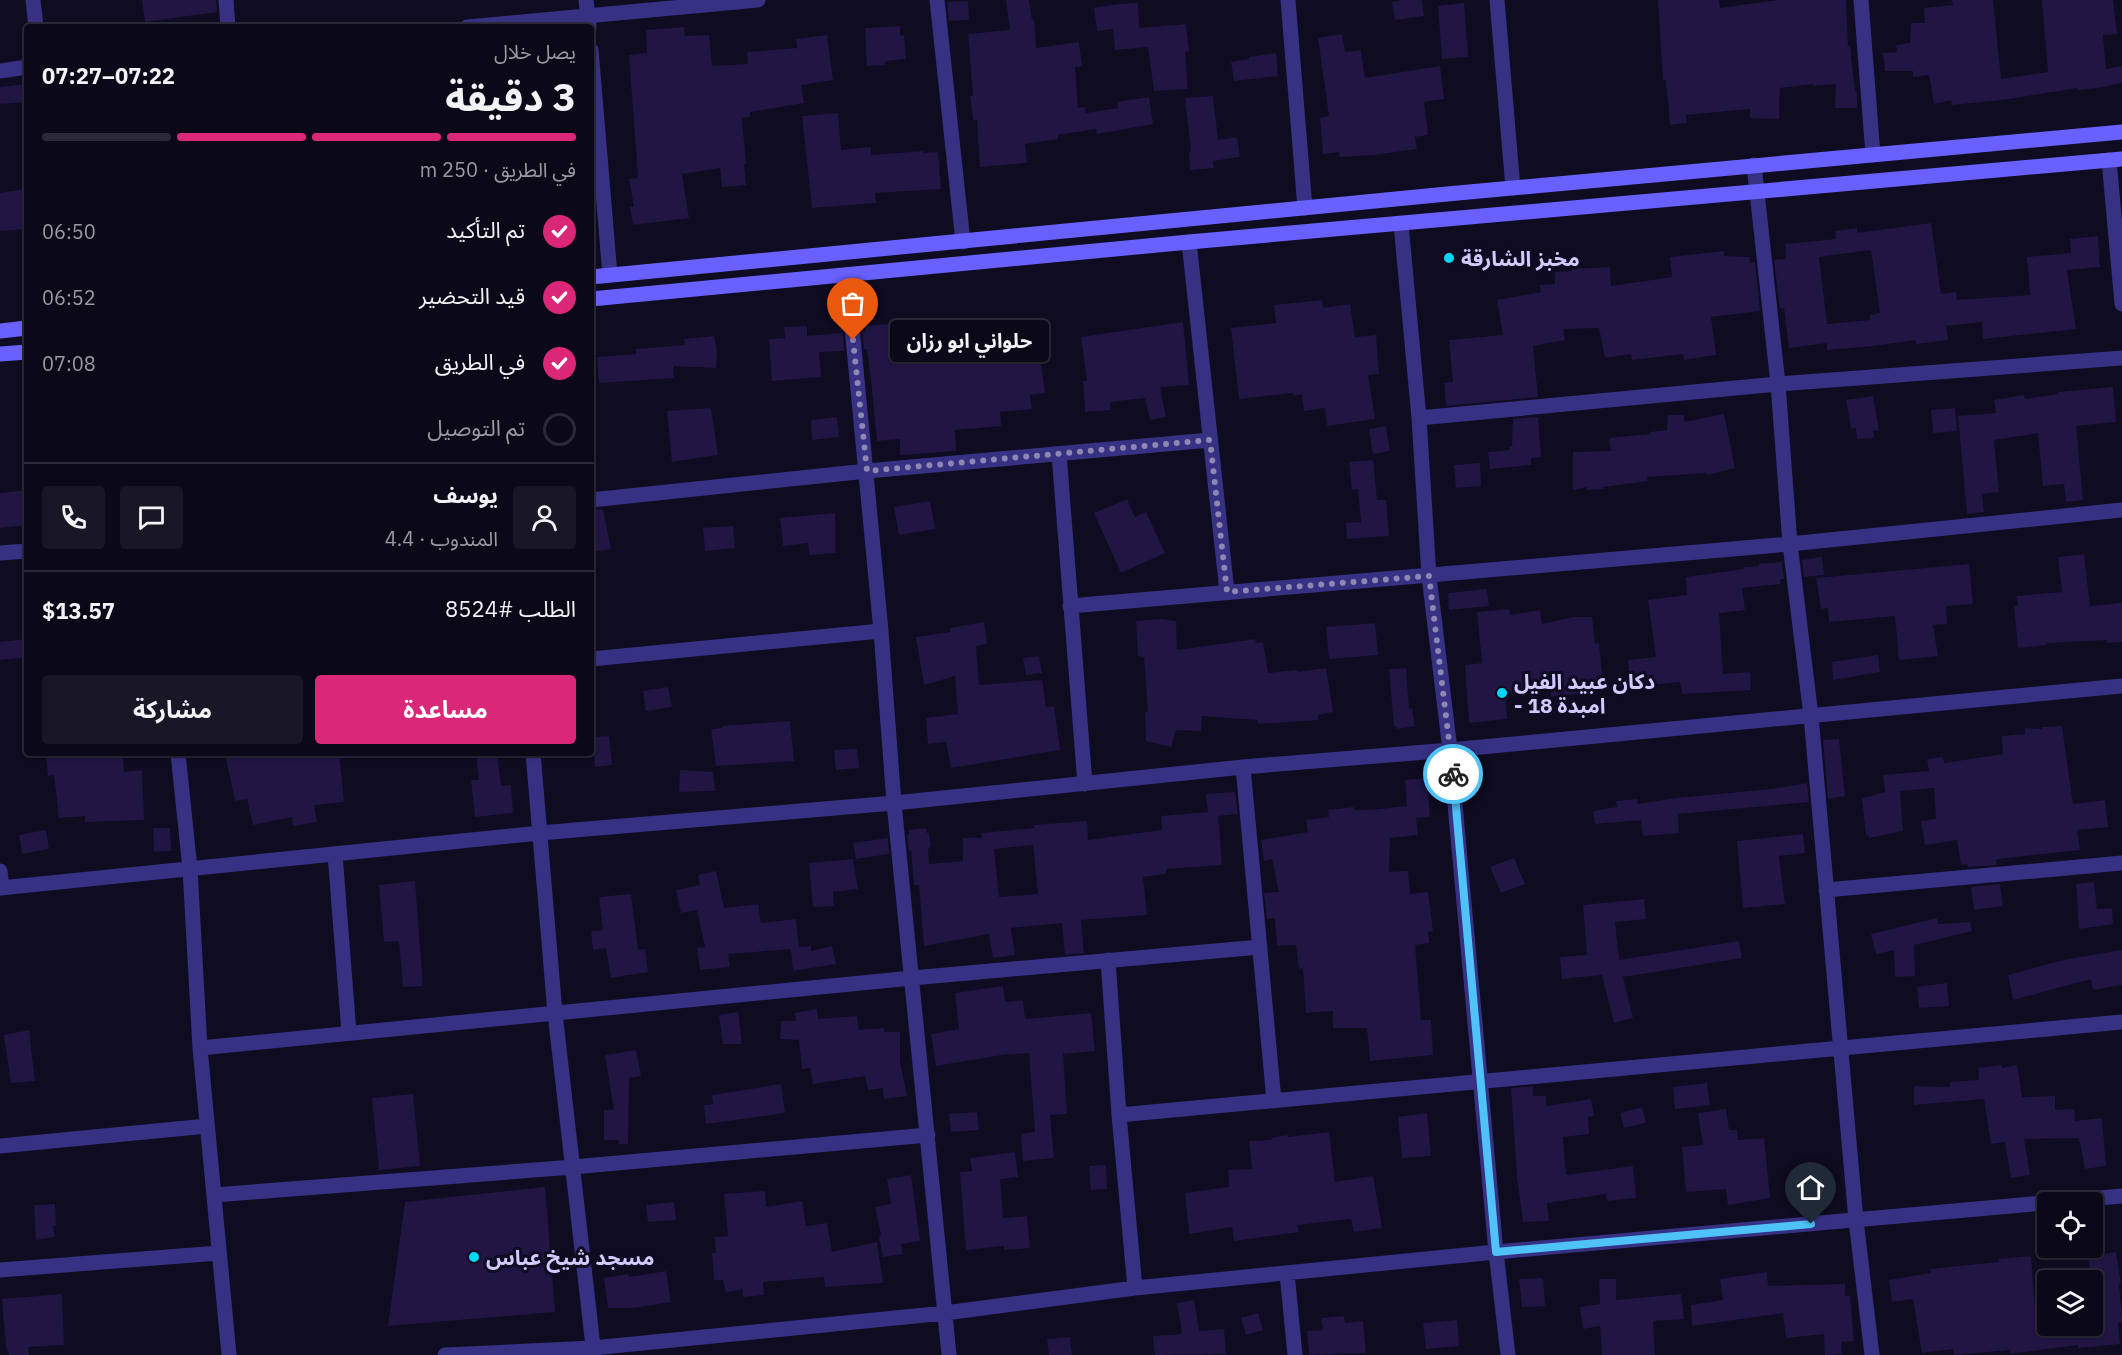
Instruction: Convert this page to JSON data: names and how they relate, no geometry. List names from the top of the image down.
{
  "places": [
    "مخبز الشارقة",
    "حلواني ابو رزان",
    "دكان عبيد الفيل - امبدة 18",
    "مسجد شيخ عباس"
  ],
  "page": {
    "heading": ["3 دقيقة", "يصل خلال", "07:22–07:27"],
    "panel": [
      "يوسف",
      "المندوب · 4.4",
      "الطلب #8524",
      "$13.57"
    ],
    "bar": "في الطريق · 250 m",
    "list": [
      ["تم التأكيد", "06:50"],
      ["قيد التحضير", "06:52"],
      ["في الطريق", "07:08"],
      "تم التوصيل"
    ],
    "bubble": "حلواني ابو رزان",
    "buttons": ["مساعدة", "مشاركة"]
  }
}
